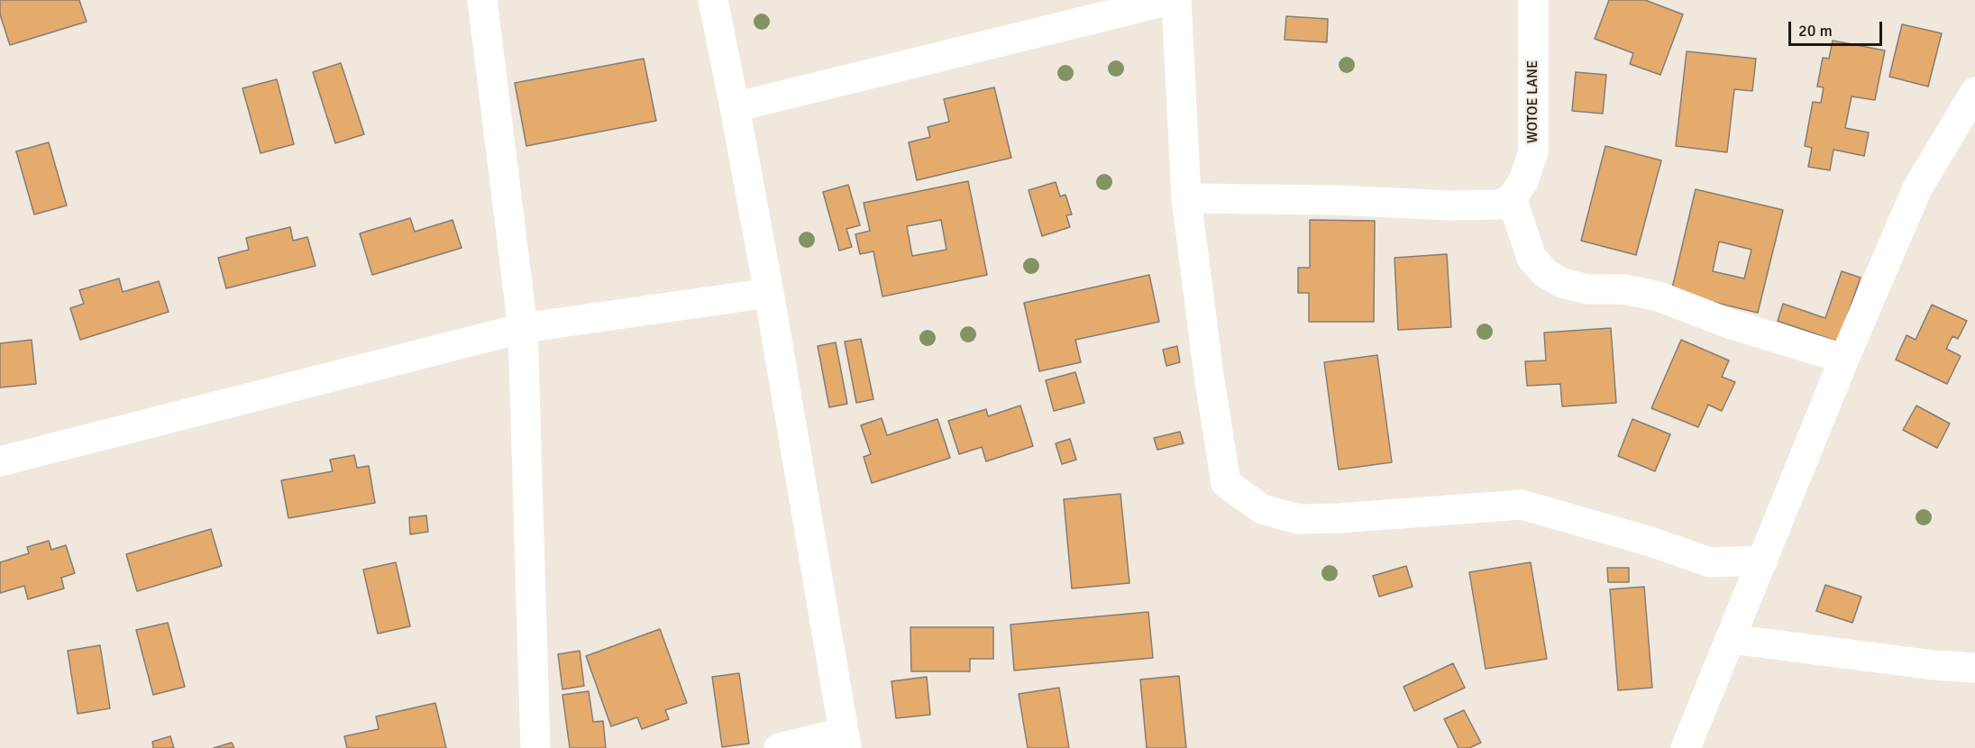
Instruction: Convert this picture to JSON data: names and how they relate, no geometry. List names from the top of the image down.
{
  "streets": {
    "street": ["WOTOE LANE"]
  },
  "scale_bar": "20 m"
}
